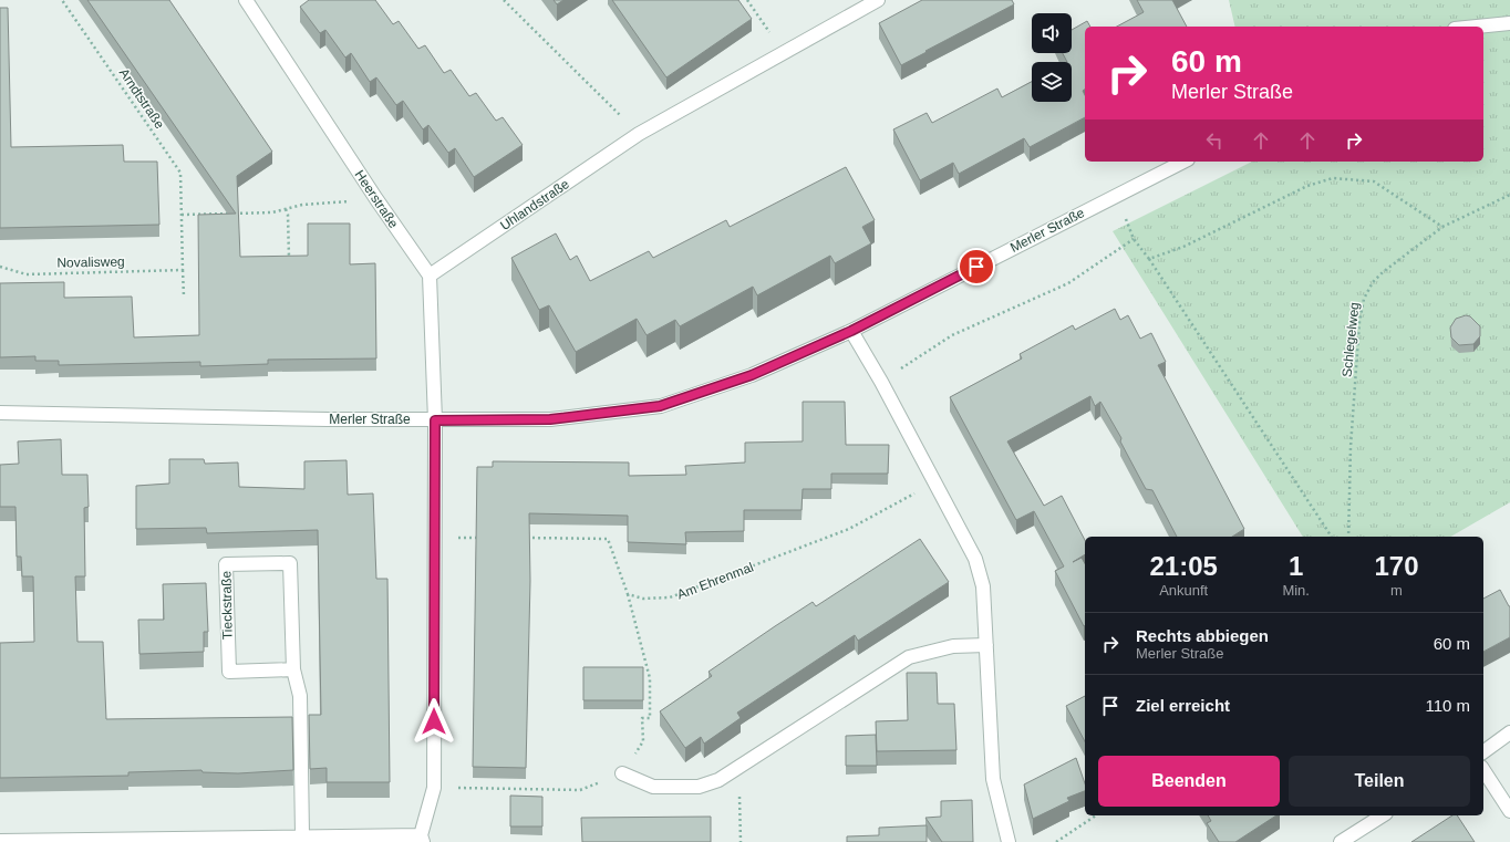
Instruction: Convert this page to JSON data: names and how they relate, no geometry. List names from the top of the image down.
{
  "streets": {
    "street": [
      "Heerstraße",
      "Uhlandstraße",
      "Merler Straße",
      "Tieckstraße"
    ],
    "path": [
      "Arndtstraße",
      "Novalisweg",
      "Schlegelweg",
      "Am Ehrenmal"
    ]
  },
  "crossings": [
    ["Heerstraße", "Uhlandstraße"]
  ],
  "page": {
    "turn": ["60 m", "Merler Straße"],
    "eta": [
      "21:05",
      "Ankunft",
      "1",
      "Min.",
      "170",
      "m"
    ],
    "list": [
      {
        "name": "Rechts abbiegen",
        "note": "Merler Straße",
        "value": "60 m"
      },
      {
        "name": "Ziel erreicht",
        "value": "110 m"
      }
    ],
    "buttons": ["Beenden", "Teilen"]
  }
}
